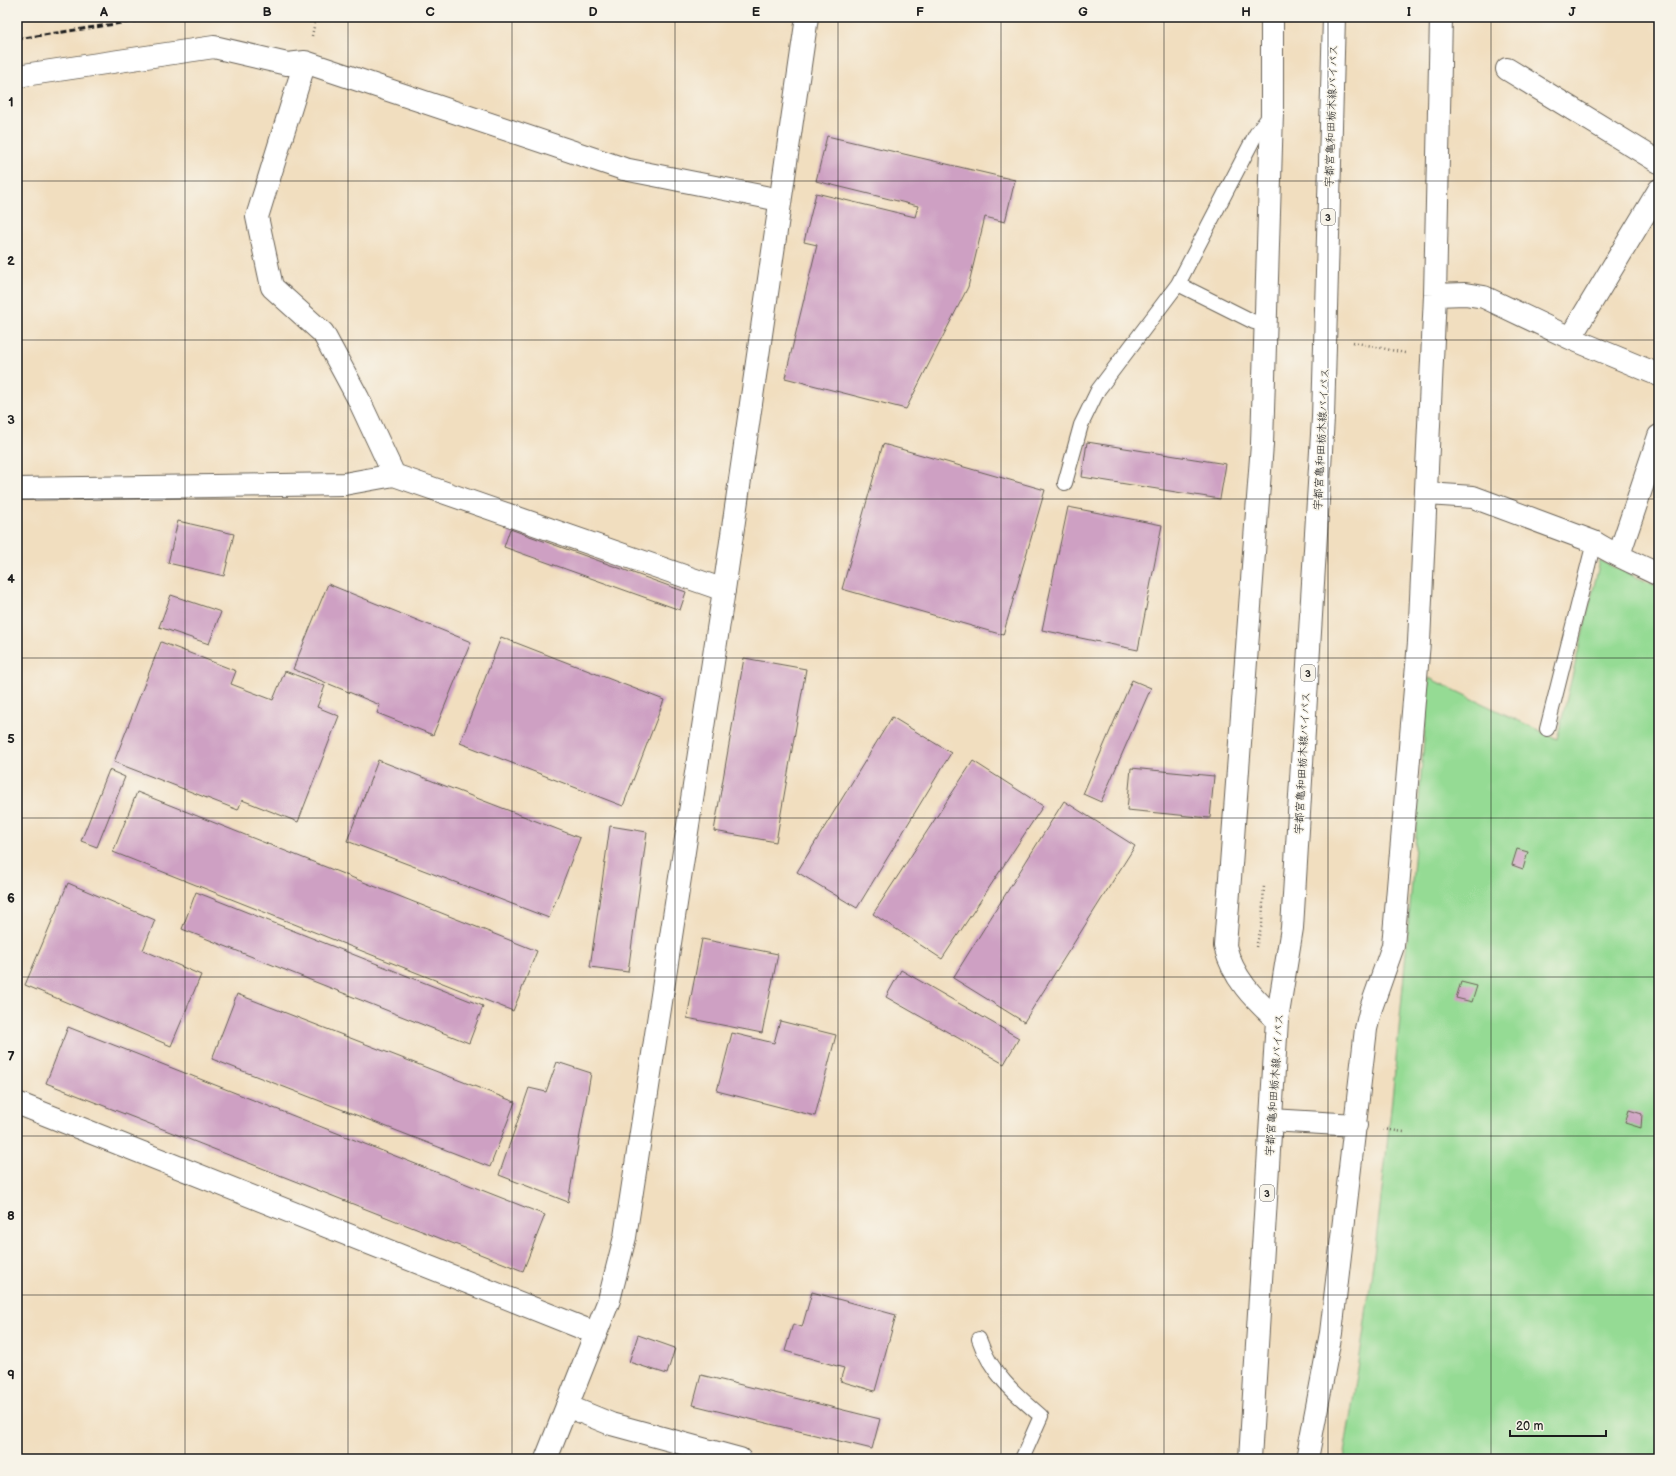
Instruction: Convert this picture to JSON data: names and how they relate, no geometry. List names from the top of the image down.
{
  "streets": {
    "street": ["宇都宮亀和田栃木線バイパス", "3"]
  },
  "scale_bar": "20 m",
  "grid": {
    "columns": [
      "A",
      "B",
      "C",
      "D",
      "E",
      "F",
      "G",
      "H",
      "I",
      "J"
    ],
    "rows": [
      "1",
      "2",
      "3",
      "4",
      "5",
      "6",
      "7",
      "8",
      "9"
    ]
  }
}
